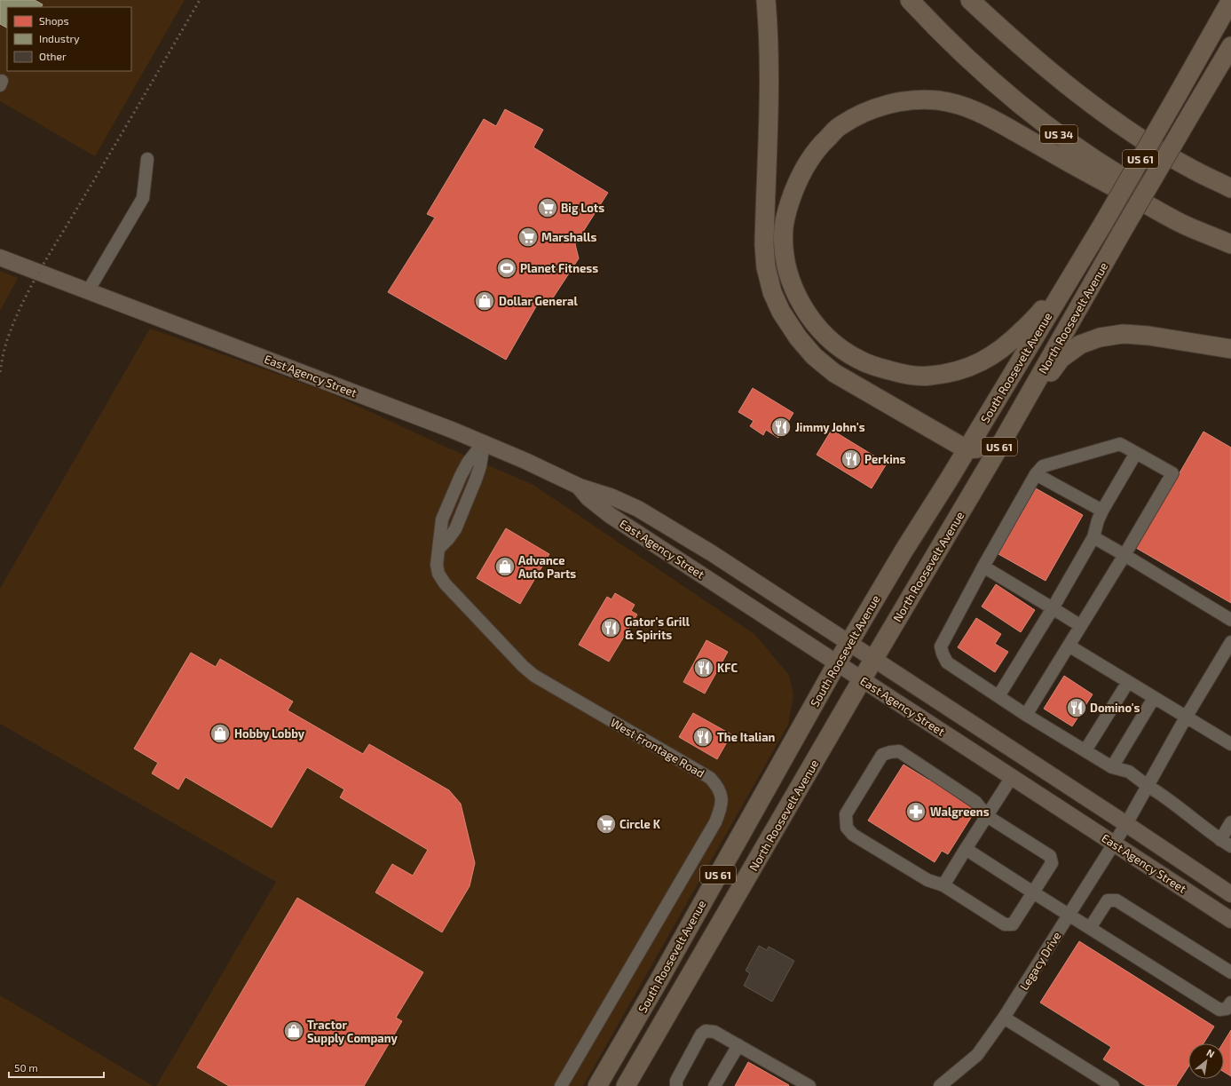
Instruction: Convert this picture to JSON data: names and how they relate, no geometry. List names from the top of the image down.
{
  "streets": {
    "highway": [
      "US 34",
      "US 61",
      "North Roosevelt Avenue",
      "South Roosevelt Avenue"
    ],
    "main road": ["East Agency Street"],
    "street": ["West Frontage Road", "Legacy Drive"]
  },
  "crossings": [
    ["North Roosevelt Avenue", "East Agency Street"],
    ["South Roosevelt Avenue", "East Agency Street"],
    ["East Agency Street", "West Frontage Road"],
    ["East Agency Street", "Legacy Drive"]
  ],
  "places": {
    "supermarket": ["Big Lots", "Marshalls", "Circle K"],
    "sports": ["Planet Fitness"],
    "shop": [
      "Dollar General",
      "Advance Auto Parts",
      "Hobby Lobby",
      "Tractor Supply Company"
    ],
    "restaurant": [
      "Jimmy John's",
      "Perkins",
      "Gator's Grill & Spirits",
      "KFC",
      "Domino's",
      "The Italian"
    ],
    "pharmacy": ["Walgreens"]
  },
  "legend": ["Shops", "Industry", "Other"],
  "scale_bar": "50 m",
  "north": "top right"
}
